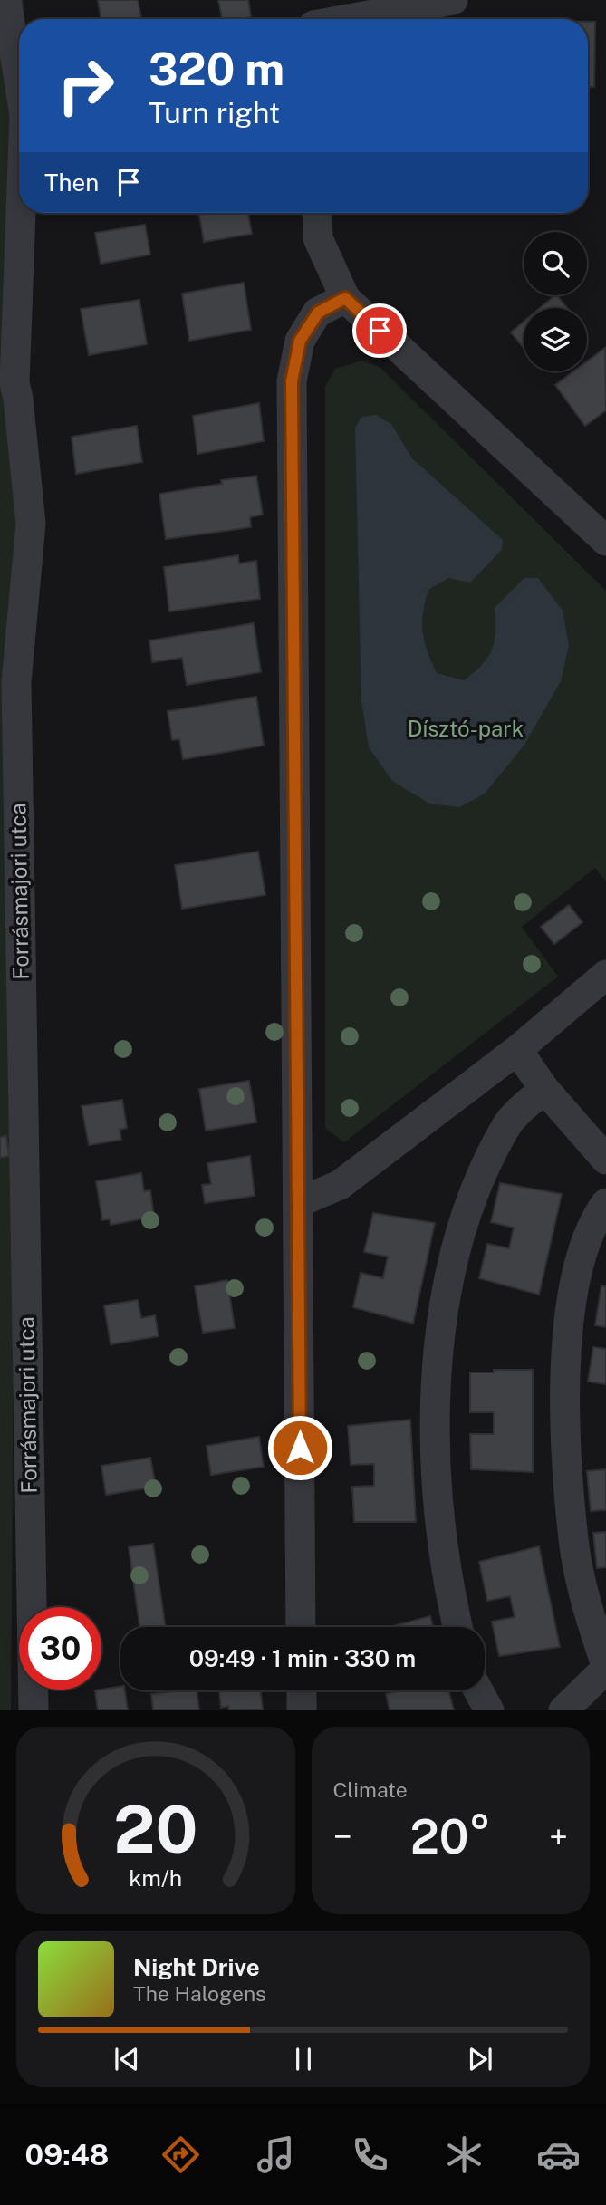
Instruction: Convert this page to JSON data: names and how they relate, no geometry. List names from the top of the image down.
{
  "streets": {
    "street": ["Forrásmajori utca"]
  },
  "parks": ["Dísztó-park"],
  "page": {
    "turn": ["320 m", "Turn right"],
    "then": "Then",
    "limit": "30",
    "trip": "09:49 · 1 min · 330 m",
    "tile": "Climate",
    "heat": ["−", "20°", "+"],
    "song": ["Night Drive", "The Halogens"],
    "tabs": "09:48",
    "gauge": ["20", "km/h"]
  }
}
